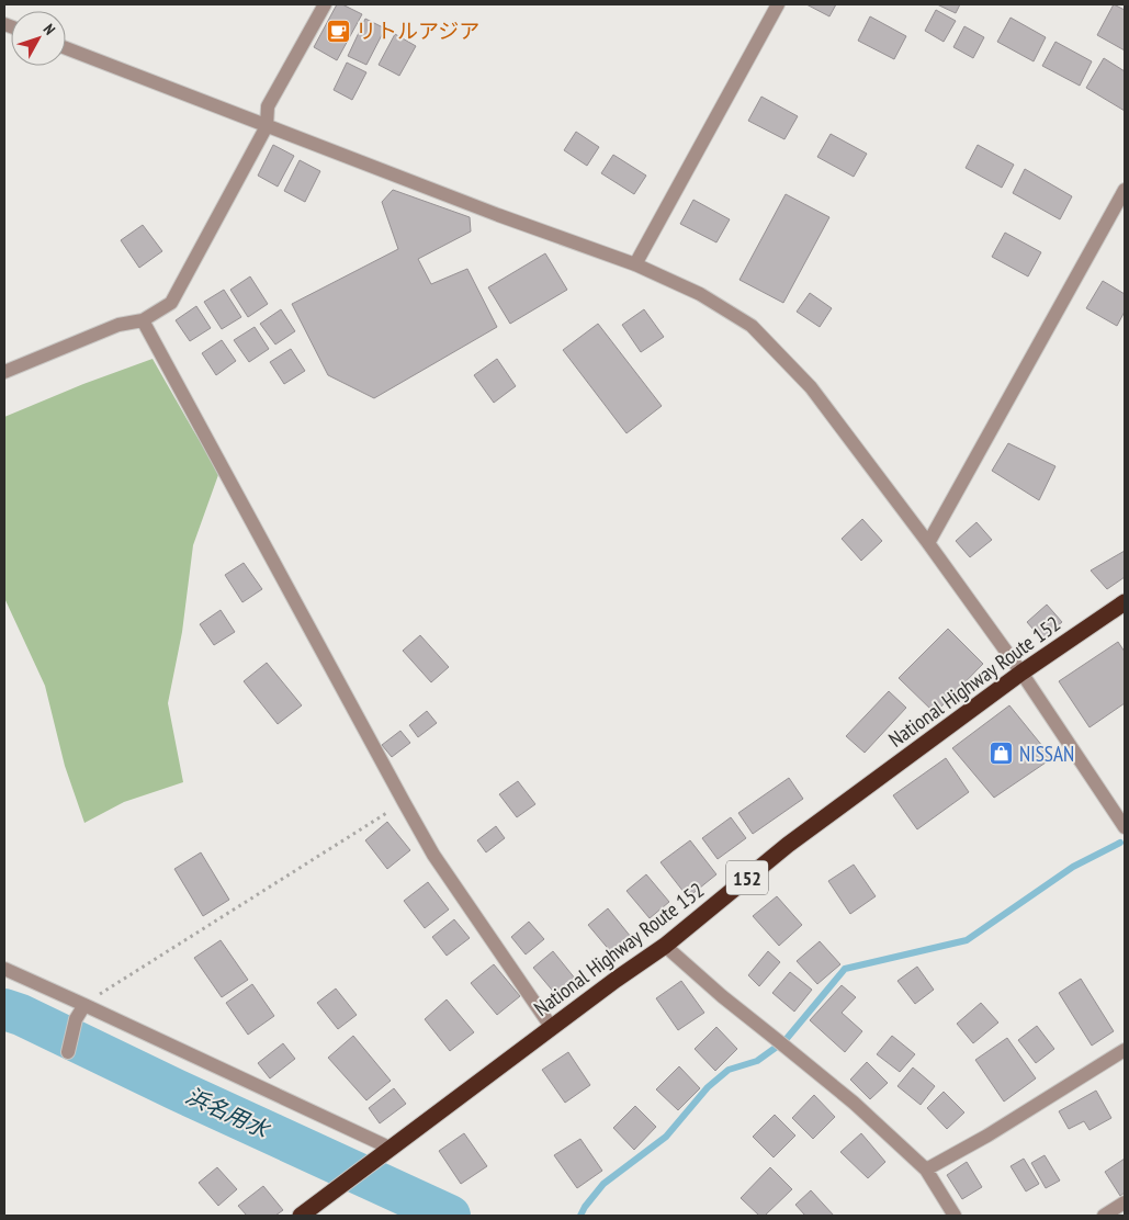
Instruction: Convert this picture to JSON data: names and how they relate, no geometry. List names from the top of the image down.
{
  "streets": {
    "highway": ["National Highway Route 152", "152"]
  },
  "water": ["浜名用水"],
  "places": {
    "cafe": ["リトルアジア"],
    "shop": ["NISSAN"]
  },
  "north": "top right"
}
